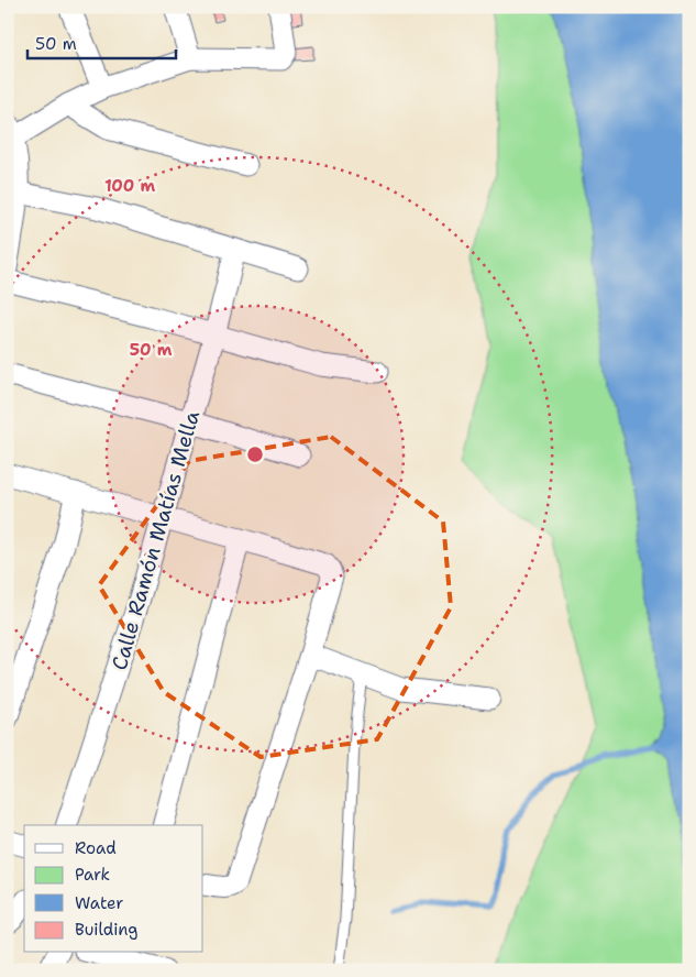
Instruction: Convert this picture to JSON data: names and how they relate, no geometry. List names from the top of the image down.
{
  "streets": {
    "street": ["Calle Ramón Matías Mella"]
  },
  "legend": [
    "Road",
    "Park",
    "Water",
    "Building"
  ],
  "scale_bar": "50 m",
  "rings": ["100 m", "50 m"]
}
